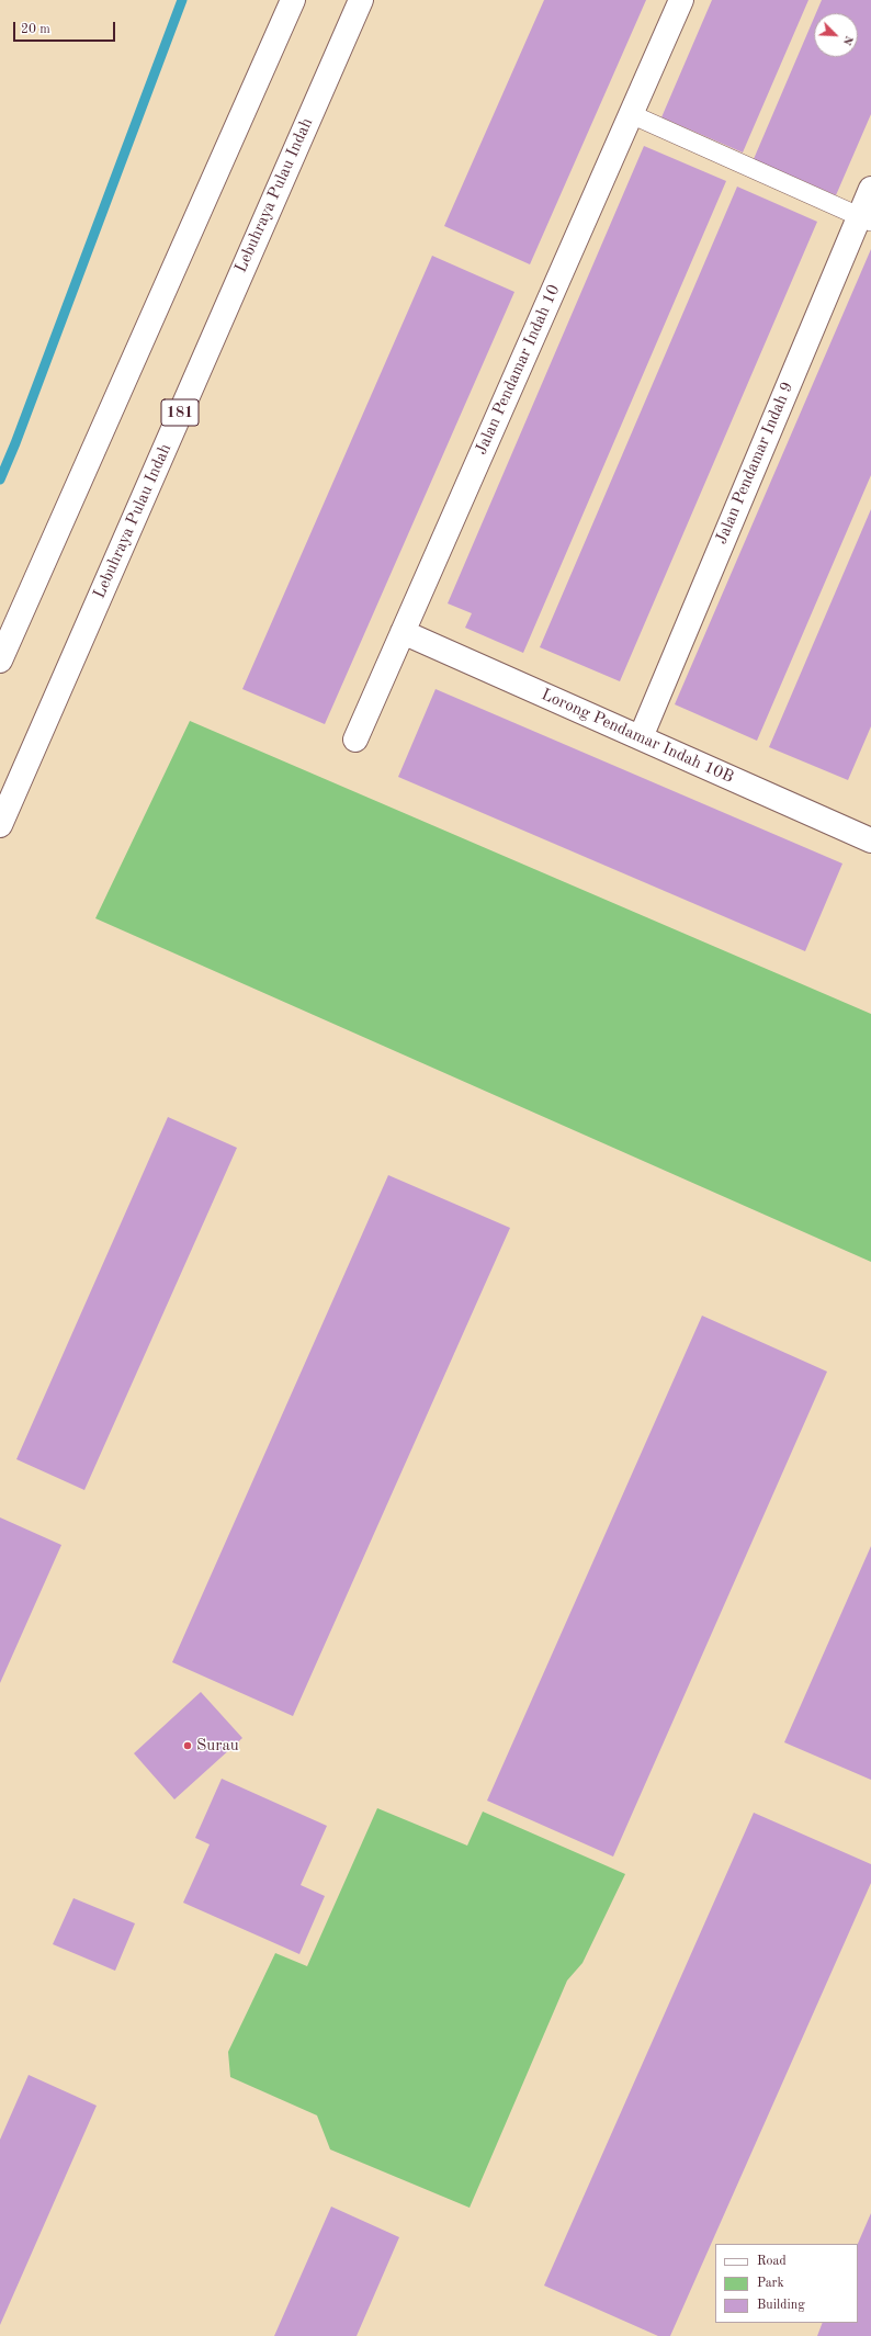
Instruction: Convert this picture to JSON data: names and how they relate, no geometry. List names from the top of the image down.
{
  "streets": {
    "street": [
      "Lebuhraya Pulau Indah",
      "Jalan Pendamar Indah 10",
      "181",
      "Jalan Pendamar Indah 9",
      "Lorong Pendamar Indah 10B"
    ]
  },
  "crossings": [
    ["Jalan Pendamar Indah 10", "Lorong Pendamar Indah 10B"],
    ["Jalan Pendamar Indah 9", "Lorong Pendamar Indah 10B"]
  ],
  "places": ["Surau"],
  "legend": ["Road", "Park", "Building"],
  "scale_bar": "20 m",
  "north": "bottom right"
}
